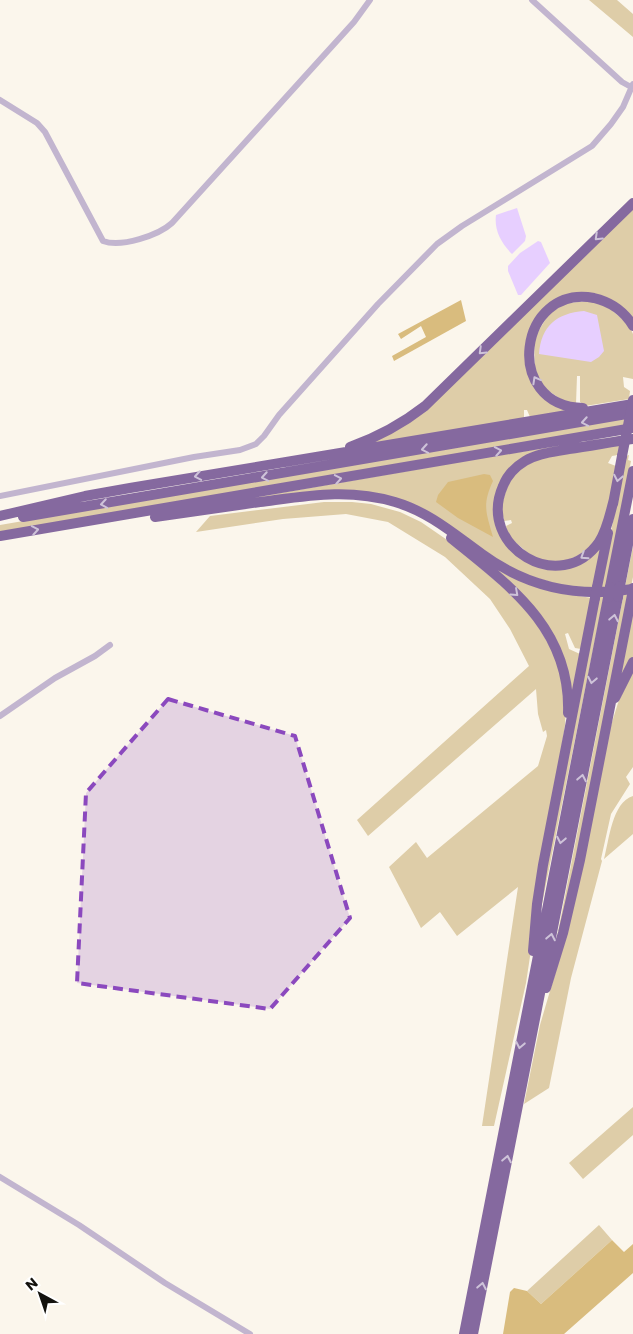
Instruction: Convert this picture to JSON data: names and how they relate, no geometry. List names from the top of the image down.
{
  "north": "top left"
}
